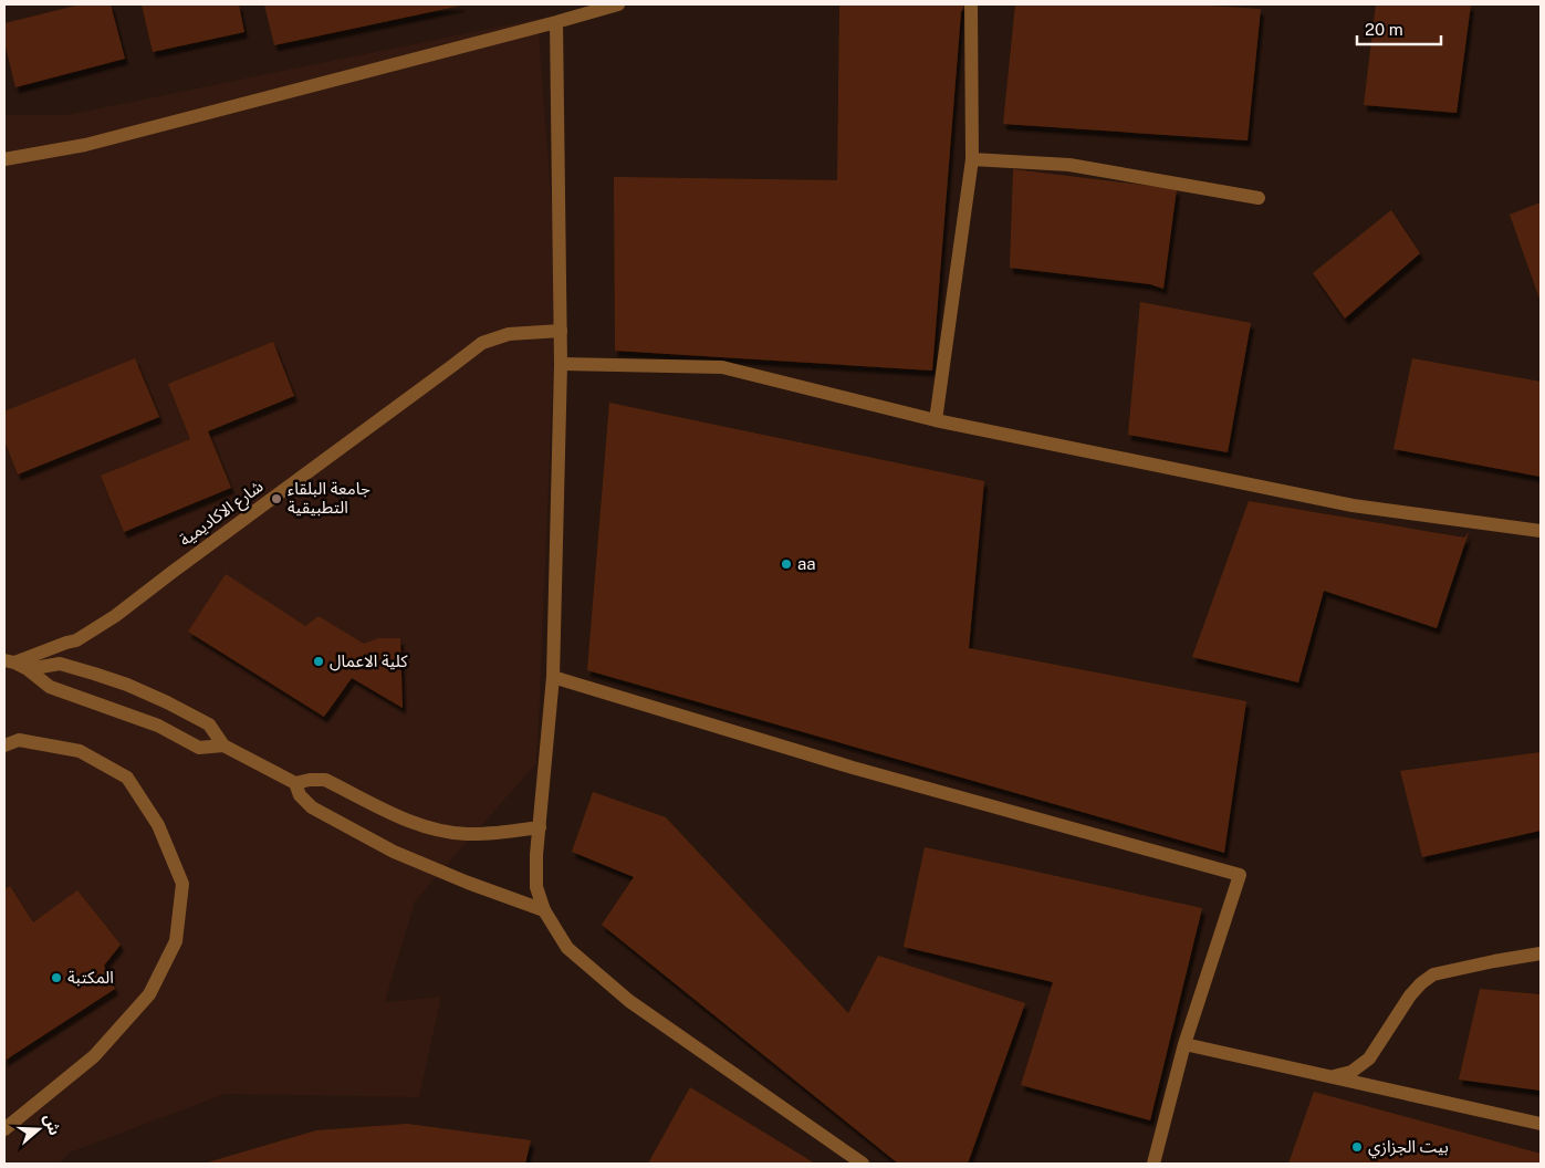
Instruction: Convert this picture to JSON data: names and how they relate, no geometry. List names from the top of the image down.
{
  "streets": {
    "street": ["شارع الاكاديمية"]
  },
  "places": [
    "جامعة البلقاء التطبيقية",
    "aa",
    "كلية الاعمال",
    "المكتبة",
    "بيت الجزازي"
  ],
  "scale_bar": "20 m",
  "north": "right"
}
